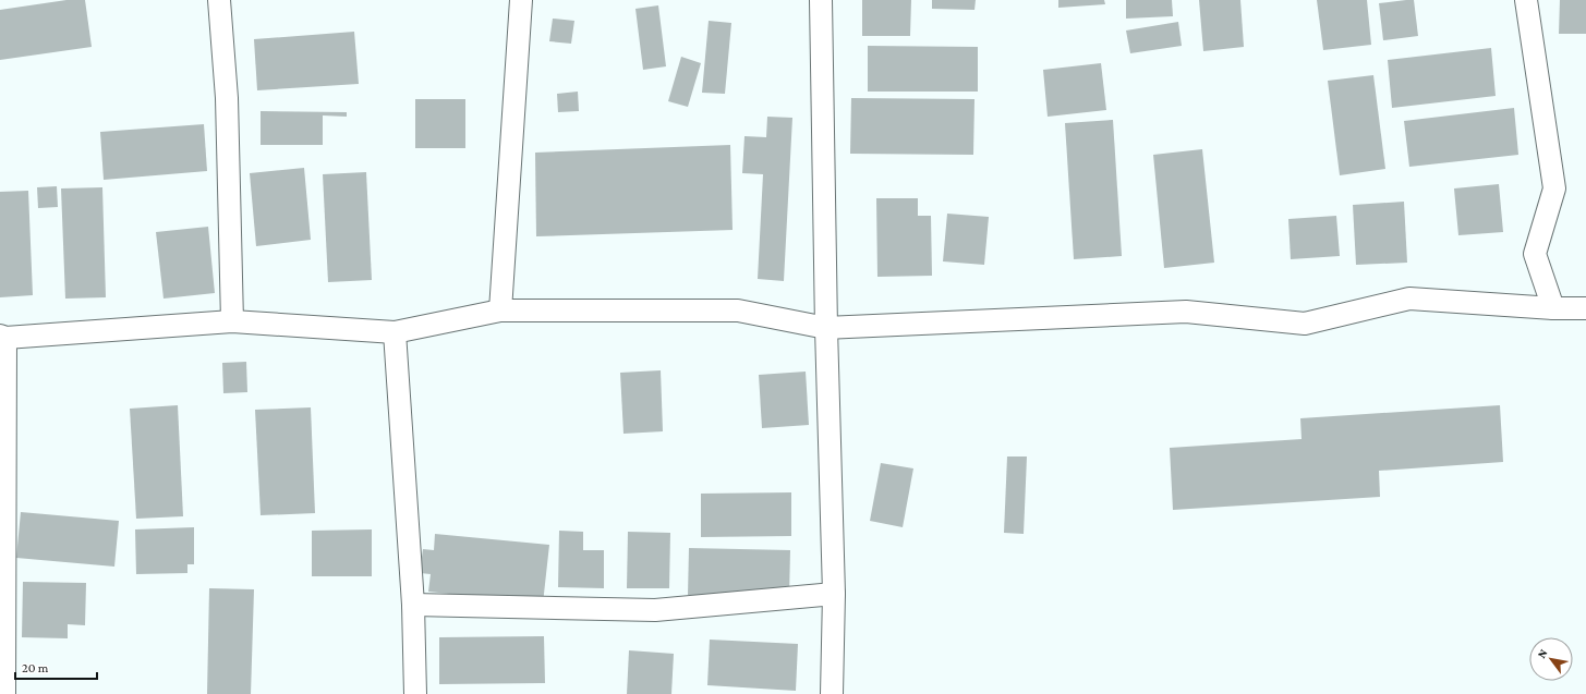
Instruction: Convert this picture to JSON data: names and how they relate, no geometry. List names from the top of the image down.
{
  "scale_bar": "20 m",
  "north": "top left"
}
